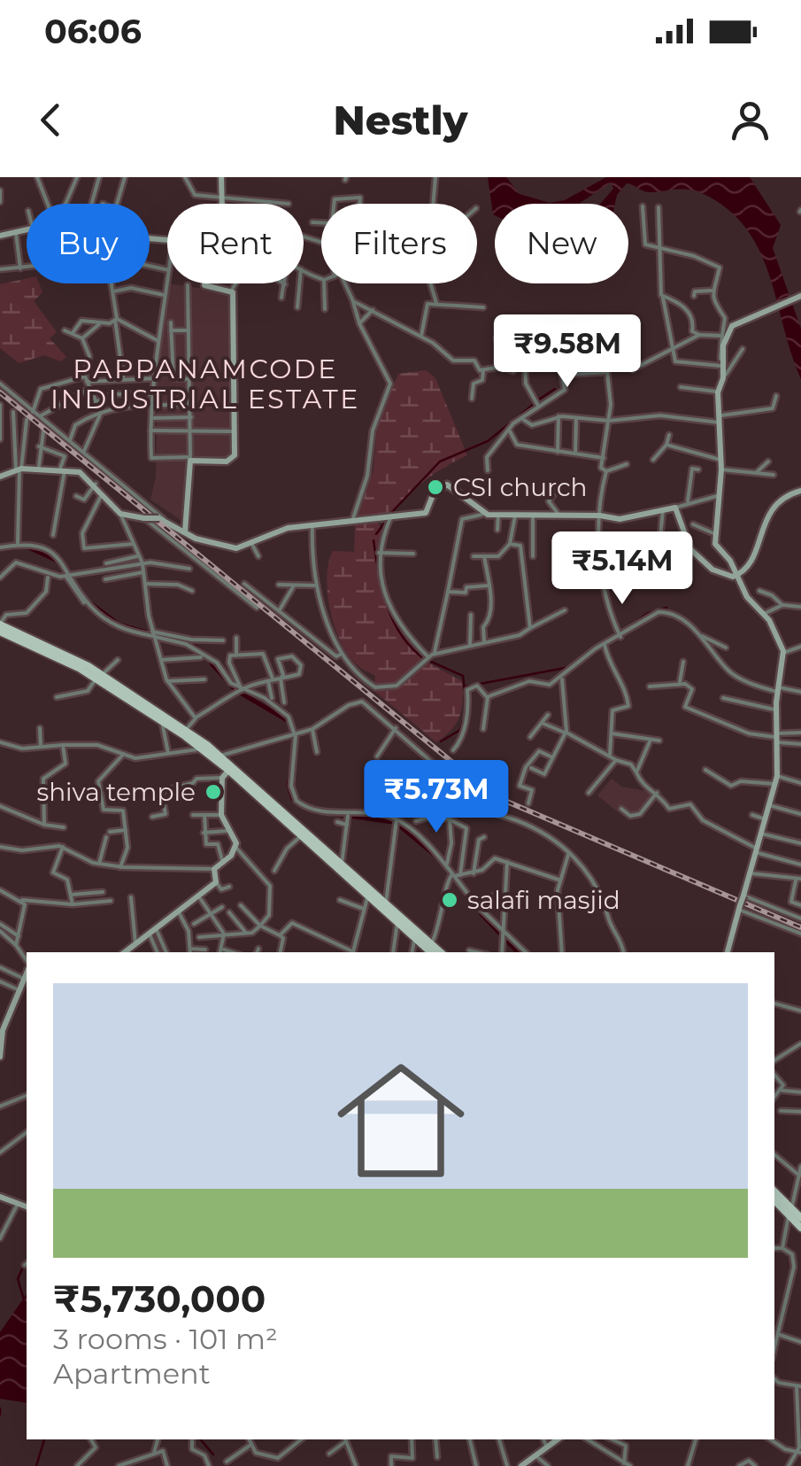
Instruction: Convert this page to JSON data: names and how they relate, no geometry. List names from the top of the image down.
{
  "districts": ["PAPPANAMCODE INDUSTRIAL ESTATE"],
  "places": ["CSI church", "shiva temple", "salafi masjid"],
  "page": {
    "status": "06:06",
    "header": "Nestly",
    "chip": [
      "Buy",
      "Rent",
      "Filters",
      "New"
    ],
    "price": ["₹9.58M", "₹5.14M", "₹5.73M"],
    "list": [
      {
        "name": "₹5,730,000",
        "note": "3 rooms · 101 m² · Apartment"
      }
    ]
  }
}
